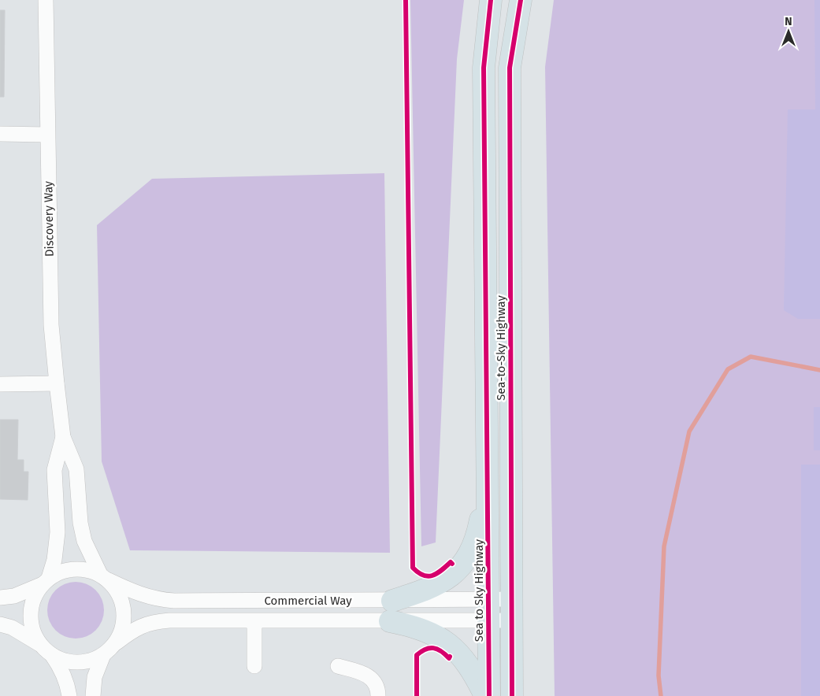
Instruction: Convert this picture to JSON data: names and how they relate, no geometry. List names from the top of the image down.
{
  "streets": {
    "highway": ["Sea-to-Sky Highway", "Sea to Sky Highway"],
    "street": ["Discovery Way", "Commercial Way"]
  },
  "crossings": [
    ["Discovery Way", "Commercial Way"],
    ["Sea-to-Sky Highway", "Sea to Sky Highway"],
    ["Sea-to-Sky Highway", "Commercial Way"],
    ["Sea to Sky Highway", "Commercial Way"]
  ],
  "north": "top"
}
